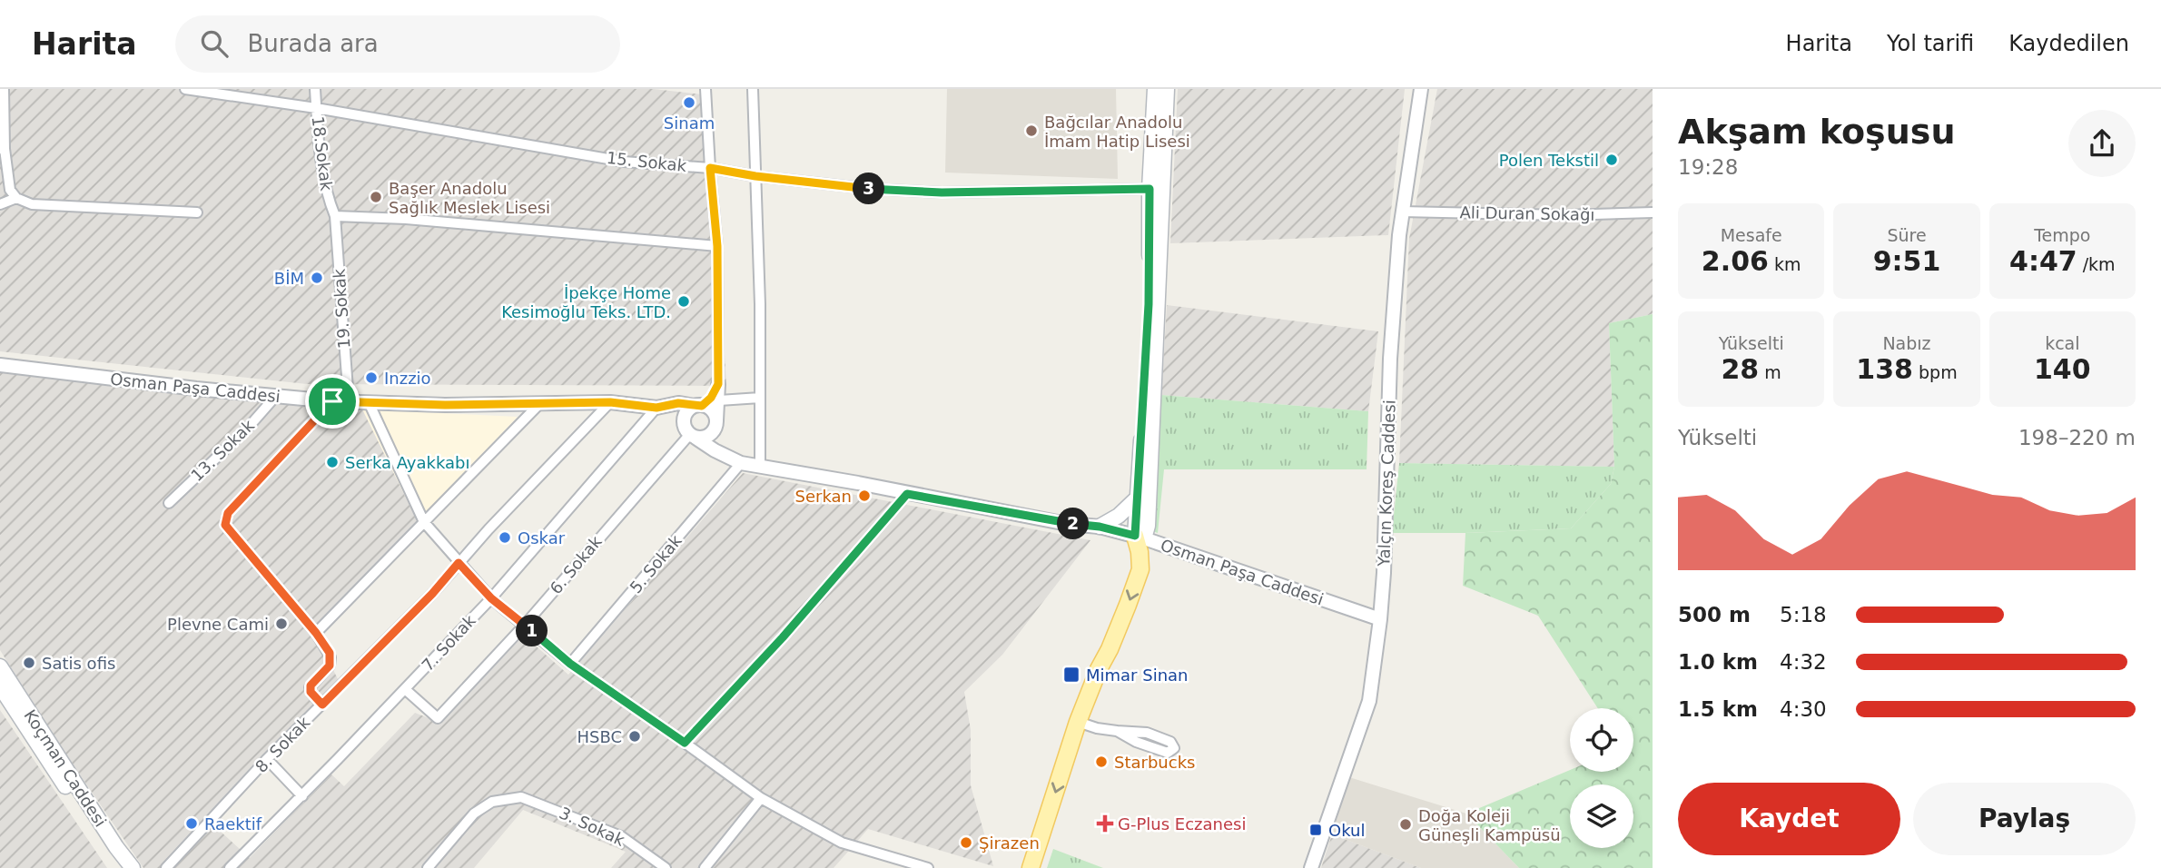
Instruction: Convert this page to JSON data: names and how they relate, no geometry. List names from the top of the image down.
{
  "streets": {
    "main road": ["Koçman Caddesi"],
    "street": [
      "18.Sokak",
      "15. Sokak",
      "Ali Duran Sokağı",
      "19. Sokak",
      "Osman Paşa Caddesi",
      "13. Sokak",
      "Yalçın Koreş Caddesi",
      "5. Sokak",
      "6. Sokak",
      "7. Sokak",
      "8. Sokak",
      "3. Sokak"
    ]
  },
  "crossings": [
    ["18.Sokak", "15. Sokak"],
    ["18.Sokak", "19. Sokak"],
    ["Ali Duran Sokağı", "Yalçın Koreş Caddesi"],
    ["19. Sokak", "Osman Paşa Caddesi"],
    ["Osman Paşa Caddesi", "13. Sokak"],
    ["Osman Paşa Caddesi", "Yalçın Koreş Caddesi"],
    ["Osman Paşa Caddesi", "5. Sokak"],
    ["Osman Paşa Caddesi", "6. Sokak"],
    ["Osman Paşa Caddesi", "7. Sokak"],
    ["Osman Paşa Caddesi", "8. Sokak"],
    ["6. Sokak", "7. Sokak"]
  ],
  "places": {
    "other": [
      "Sinam",
      "Bağcılar Anadolu İmam Hatip Lisesi",
      "Polen Tekstil",
      "Başer Anadolu Sağlık Meslek Lisesi",
      "BİM",
      "İpekçe Home Kesimoğlu Teks. LTD.",
      "Inzzio",
      "Serka Ayakkabı",
      "Serkan",
      "Oskar",
      "Plevne Cami",
      "Satis ofis",
      "HSBC",
      "Starbucks",
      "Raektif",
      "Doğa Koleji Güneşli Kampüsü",
      "Şirazen"
    ],
    "transit": ["Mimar Sinan", "Okul"],
    "health": ["G-Plus Eczanesi"]
  },
  "page": {
    "header": "Harita",
    "search": "Burada ara",
    "nav": ["Harita", "Yol tarifi", "Kaydedilen"],
    "heading": ["Akşam koşusu", "19:28"],
    "pins": ["3", "2", "1"],
    "stats": [
      ["Mesafe", "2.06 km"],
      ["Süre", "9:51"],
      ["Tempo", "4:47 /km"],
      ["Yükselti", "28 m"],
      ["Nabız", "138 bpm"],
      ["kcal", "140"]
    ],
    "chart": ["Yükselti", "198–220 m"],
    "list": [
      {
        "name": "500 m",
        "note": "5:18"
      },
      {
        "name": "1.0 km",
        "note": "4:32"
      },
      {
        "name": "1.5 km",
        "note": "4:30"
      }
    ],
    "buttons": ["Kaydet", "Paylaş"]
  }
}
